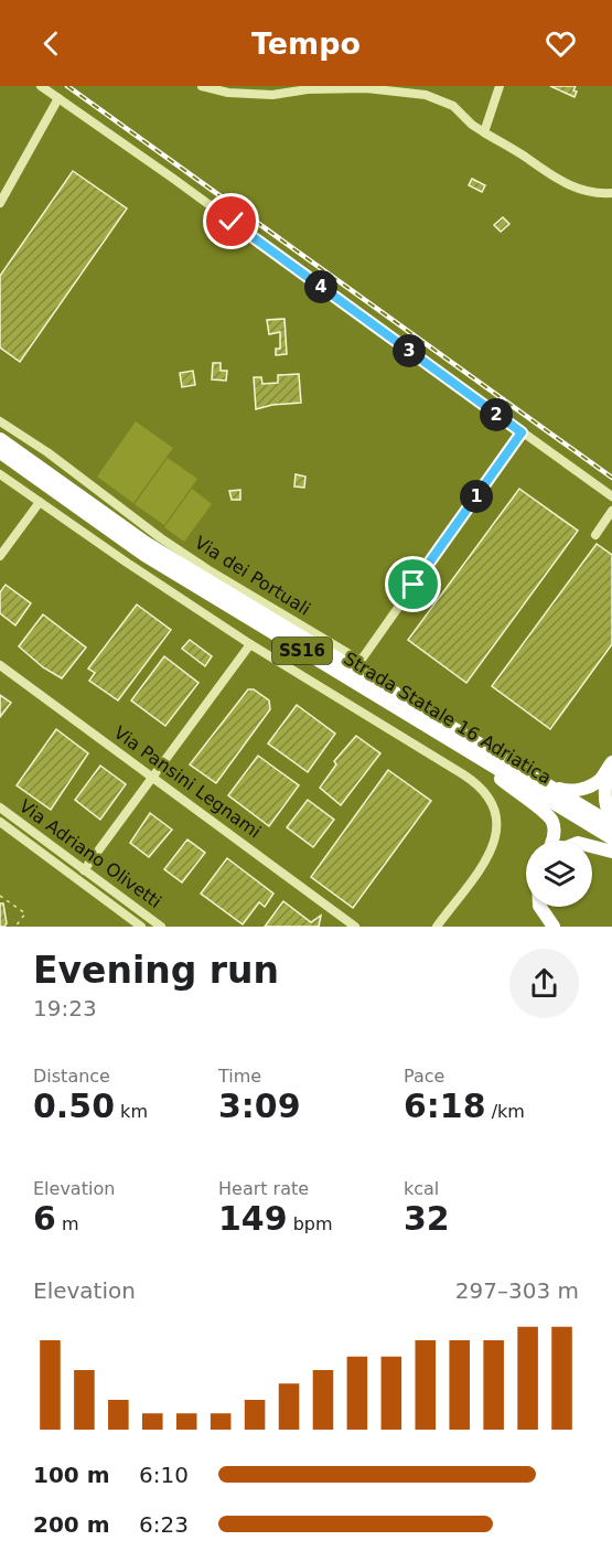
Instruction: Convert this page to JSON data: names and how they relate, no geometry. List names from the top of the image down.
{
  "streets": {
    "highway": ["SS16", "Strada Statale 16 Adriatica"],
    "street": ["Via dei Portuali", "Via Pansini Legnami", "Via Adriano Olivetti"]
  },
  "page": {
    "header": "Tempo",
    "pins": [
      "4",
      "3",
      "2",
      "1"
    ],
    "heading": ["Evening run", "19:23"],
    "stats": [
      ["Distance", "0.50 km"],
      ["Time", "3:09"],
      ["Pace", "6:18 /km"],
      ["Elevation", "6 m"],
      ["Heart rate", "149 bpm"],
      ["kcal", "32"]
    ],
    "chart": ["Elevation", "297–303 m"],
    "list": [
      {
        "name": "100 m",
        "note": "6:10"
      },
      {
        "name": "200 m",
        "note": "6:23"
      }
    ]
  }
}
